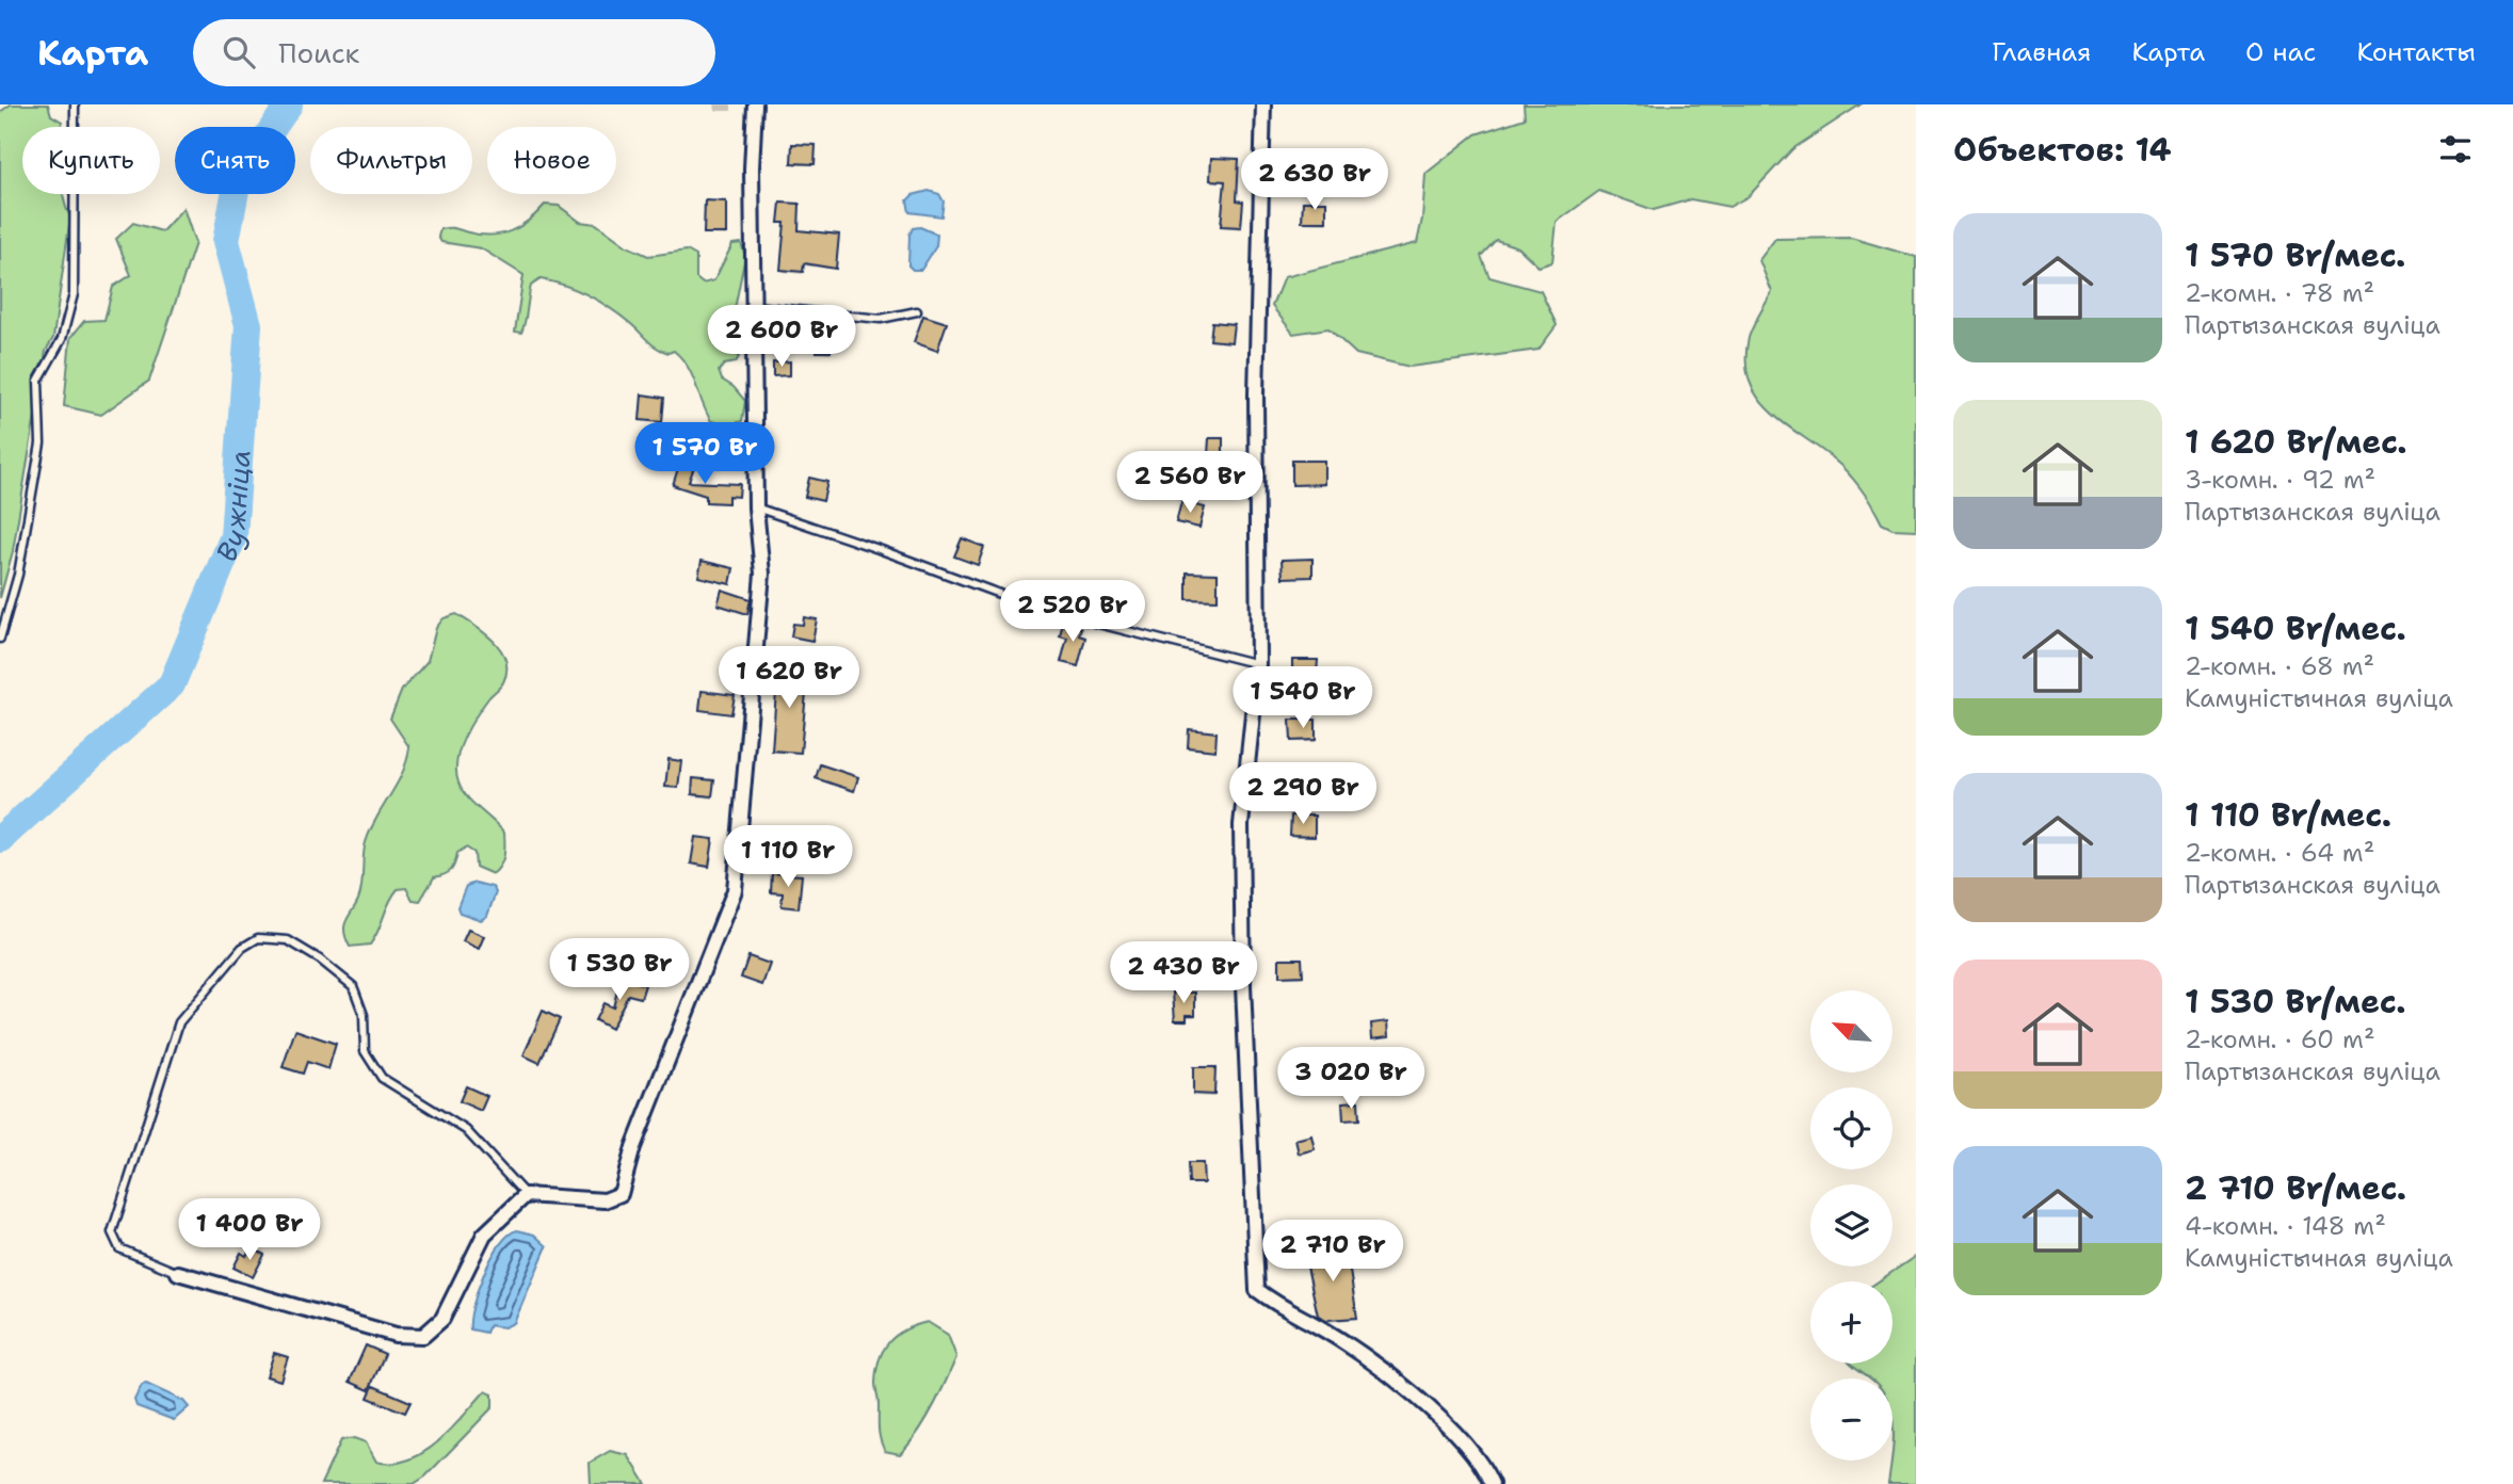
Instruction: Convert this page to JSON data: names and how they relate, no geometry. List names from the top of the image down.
{
  "water": ["Вужніца"],
  "north": "top left",
  "page": {
    "header": "Карта",
    "search": "Поиск",
    "nav": [
      "Главная",
      "Карта",
      "О нас",
      "Контакты"
    ],
    "heading": "Объектов: 14",
    "chip": [
      "Купить",
      "Снять",
      "Фильтры",
      "Новое"
    ],
    "price": [
      "2 630 Br",
      "2 600 Br",
      "1 570 Br",
      "2 560 Br",
      "2 520 Br",
      "1 620 Br",
      "1 540 Br",
      "2 290 Br",
      "1 110 Br",
      "1 530 Br",
      "2 430 Br",
      "3 020 Br",
      "1 400 Br",
      "2 710 Br"
    ],
    "list": [
      {
        "name": "1 570 Br/мес.",
        "note": "2-комн. · 78 m² · Партызанская вуліца"
      },
      {
        "name": "1 620 Br/мес.",
        "note": "3-комн. · 92 m² · Партызанская вуліца"
      },
      {
        "name": "1 540 Br/мес.",
        "note": "2-комн. · 68 m² · Камуністычная вуліца"
      },
      {
        "name": "1 110 Br/мес.",
        "note": "2-комн. · 64 m² · Партызанская вуліца"
      },
      {
        "name": "1 530 Br/мес.",
        "note": "2-комн. · 60 m² · Партызанская вуліца"
      },
      {
        "name": "2 710 Br/мес.",
        "note": "4-комн. · 148 m² · Камуністычная вуліца"
      }
    ],
    "map_buttons": ["+", "−"]
  }
}
